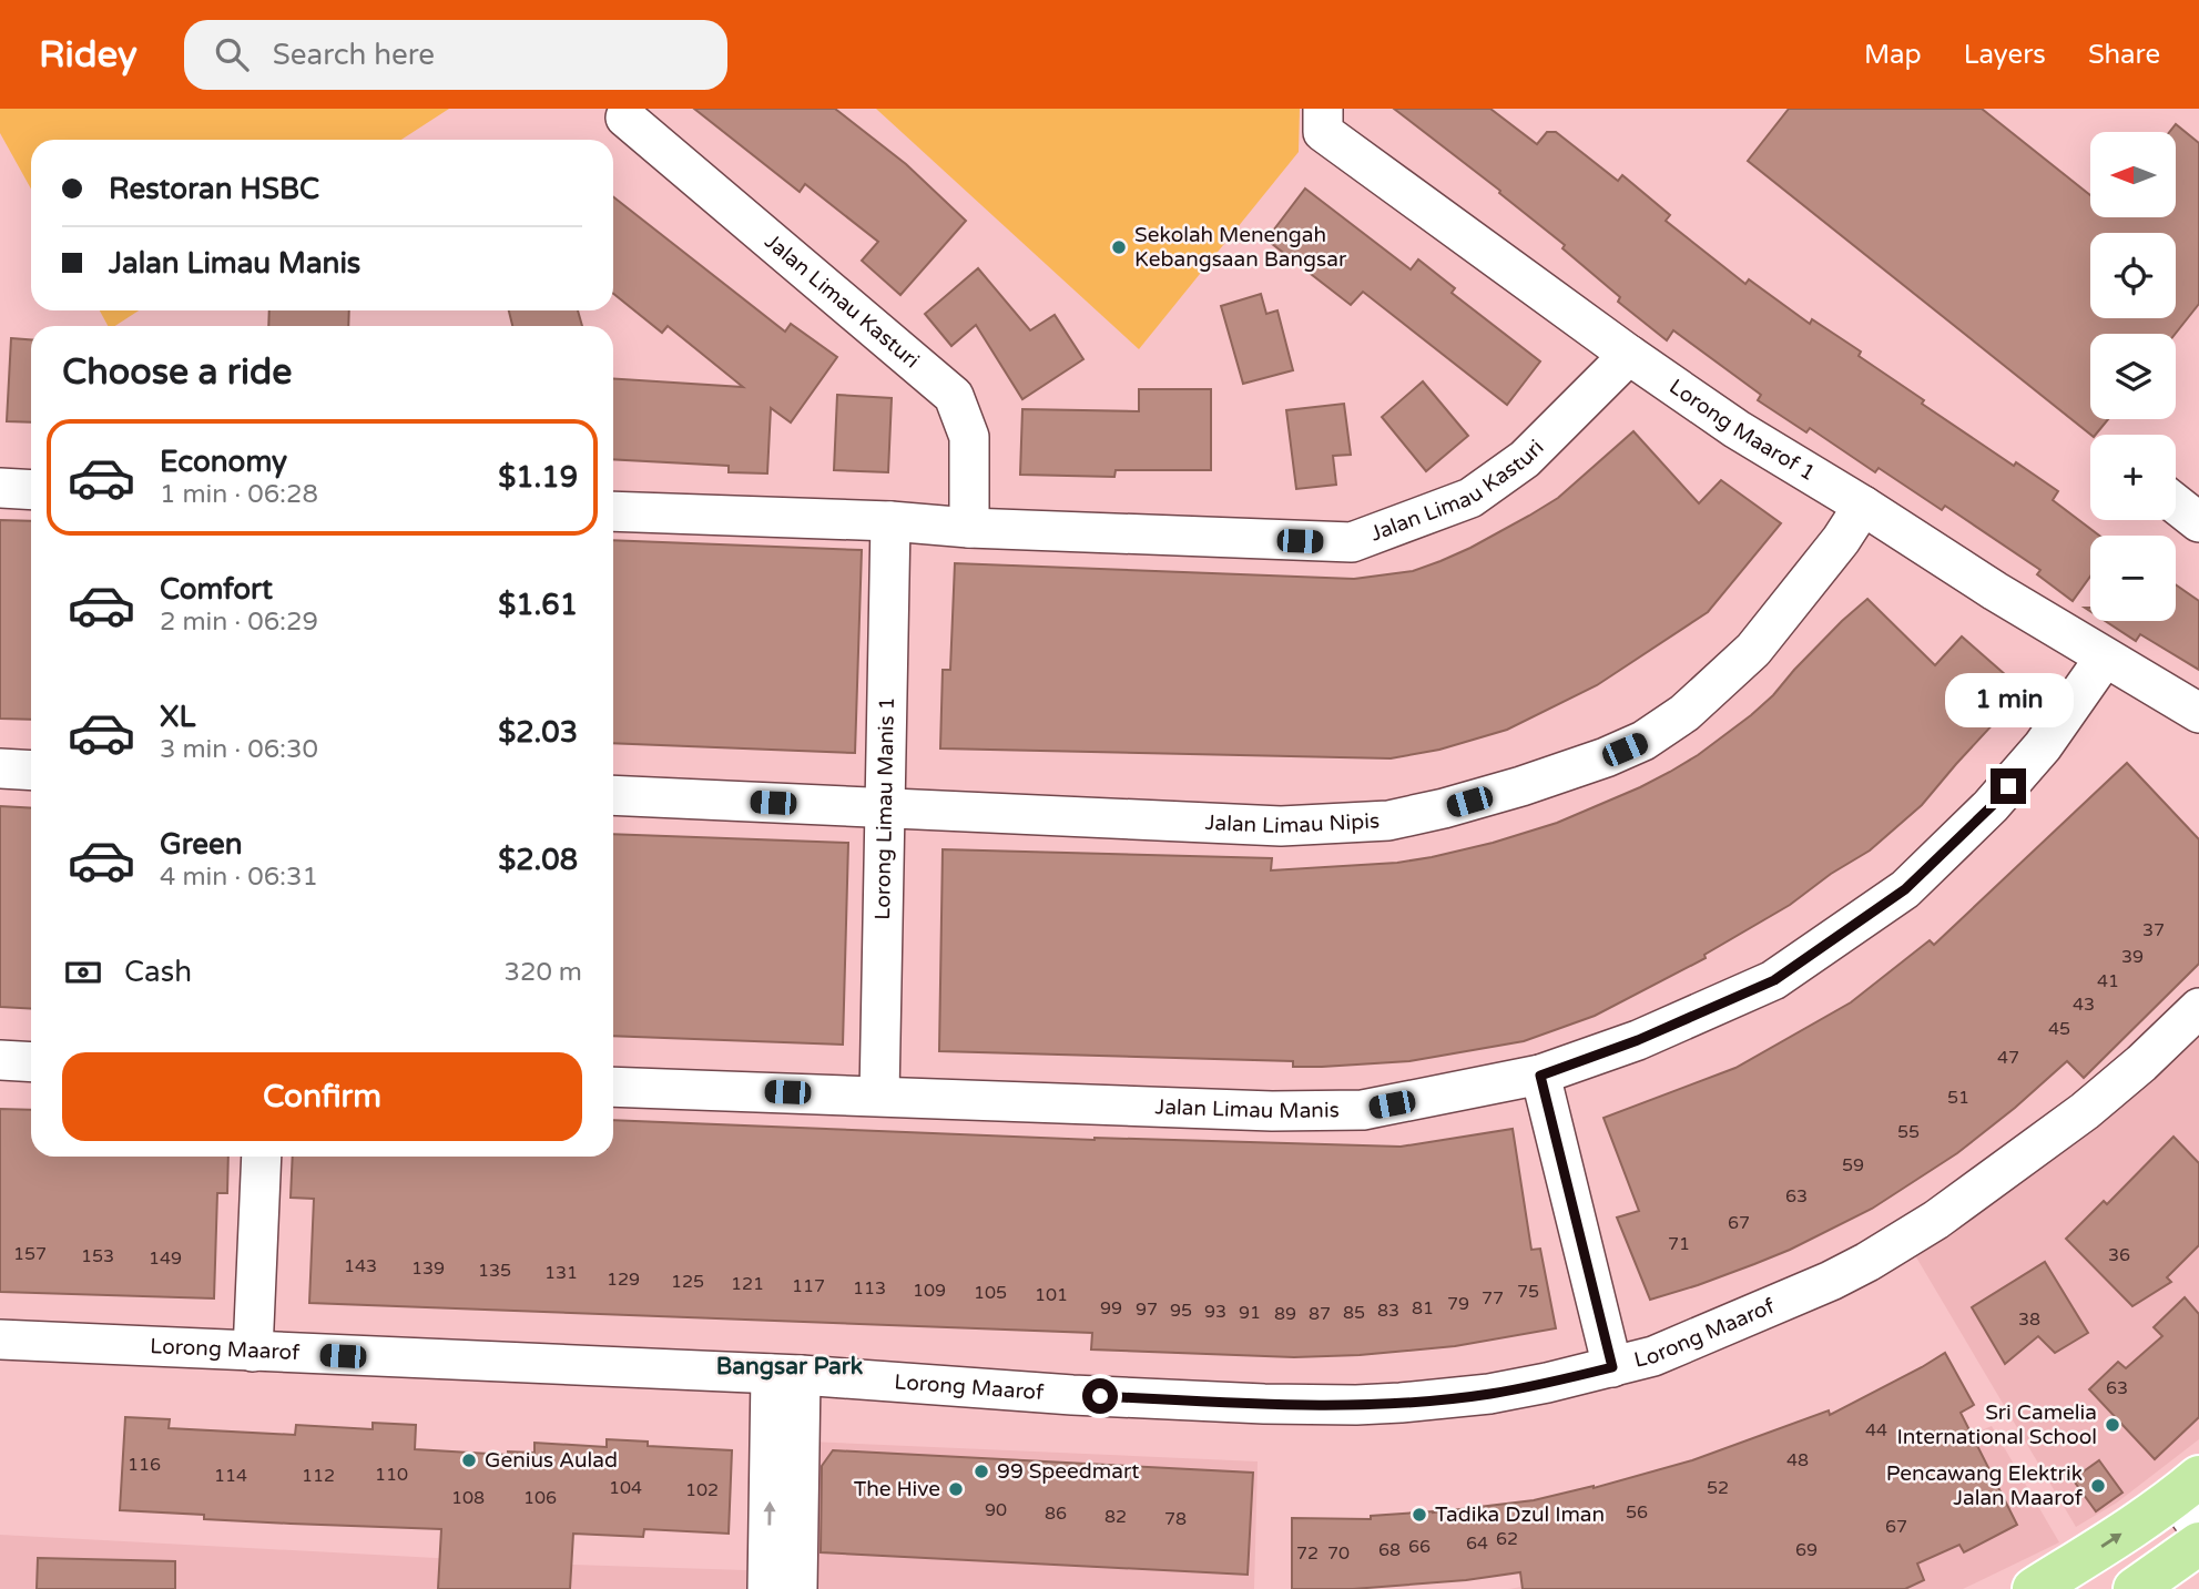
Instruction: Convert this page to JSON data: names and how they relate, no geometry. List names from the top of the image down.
{
  "streets": {
    "street": [
      "Jalan Limau Kasturi",
      "Lorong Maarof 1",
      "Lorong Limau Manis 1",
      "Jalan Limau Nipis",
      "Jalan Limau Manis",
      "Lorong Maarof"
    ]
  },
  "crossings": [
    ["Jalan Limau Kasturi", "Lorong Maarof 1"],
    ["Jalan Limau Kasturi", "Lorong Limau Manis 1"],
    ["Lorong Maarof 1", "Jalan Limau Nipis"],
    ["Lorong Maarof 1", "Jalan Limau Manis"],
    ["Lorong Limau Manis 1", "Jalan Limau Nipis"],
    ["Lorong Limau Manis 1", "Jalan Limau Manis"]
  ],
  "districts": ["Bangsar Park"],
  "places": [
    "Sekolah Menengah Kebangsaan Bangsar",
    "Sri Camelia International School",
    "Genius Aulad",
    "99 Speedmart",
    "Pencawang Elektrik Jalan Maarof",
    "The Hive",
    "Tadika Dzul Iman"
  ],
  "house_numbers": [
    "37",
    "39",
    "41",
    "43",
    "45",
    "47",
    "51",
    "55",
    "59",
    "63",
    "67",
    "71",
    "157",
    "36",
    "153",
    "149",
    "143",
    "139",
    "135",
    "131",
    "129",
    "125",
    "121",
    "117",
    "113",
    "109",
    "75",
    "105",
    "101",
    "77",
    "79",
    "99",
    "81",
    "97",
    "95",
    "83",
    "93",
    "91",
    "85",
    "89",
    "87",
    "38",
    "63",
    "44",
    "48",
    "116",
    "110",
    "114",
    "112",
    "104",
    "52",
    "102",
    "108",
    "106",
    "90",
    "56",
    "86",
    "82",
    "78",
    "67",
    "62",
    "64",
    "66",
    "68",
    "69",
    "72",
    "70"
  ],
  "north": "left",
  "page": {
    "header": "Ridey",
    "search": "Search here",
    "nav": ["Map", "Layers", "Share"],
    "map_buttons": ["+", "−"],
    "banner": ["Restoran HSBC", "Jalan Limau Manis"],
    "heading": "Choose a ride",
    "list": [
      {
        "name": "Economy",
        "note": "1 min · 06:28",
        "value": "$1.19"
      },
      {
        "name": "Comfort",
        "note": "2 min · 06:29",
        "value": "$1.61"
      },
      {
        "name": "XL",
        "note": "3 min · 06:30",
        "value": "$2.03"
      },
      {
        "name": "Green",
        "note": "4 min · 06:31",
        "value": "$2.08"
      }
    ],
    "bubble": "1 min",
    "pay": ["Cash", "320 m"],
    "buttons": "Confirm"
  }
}
